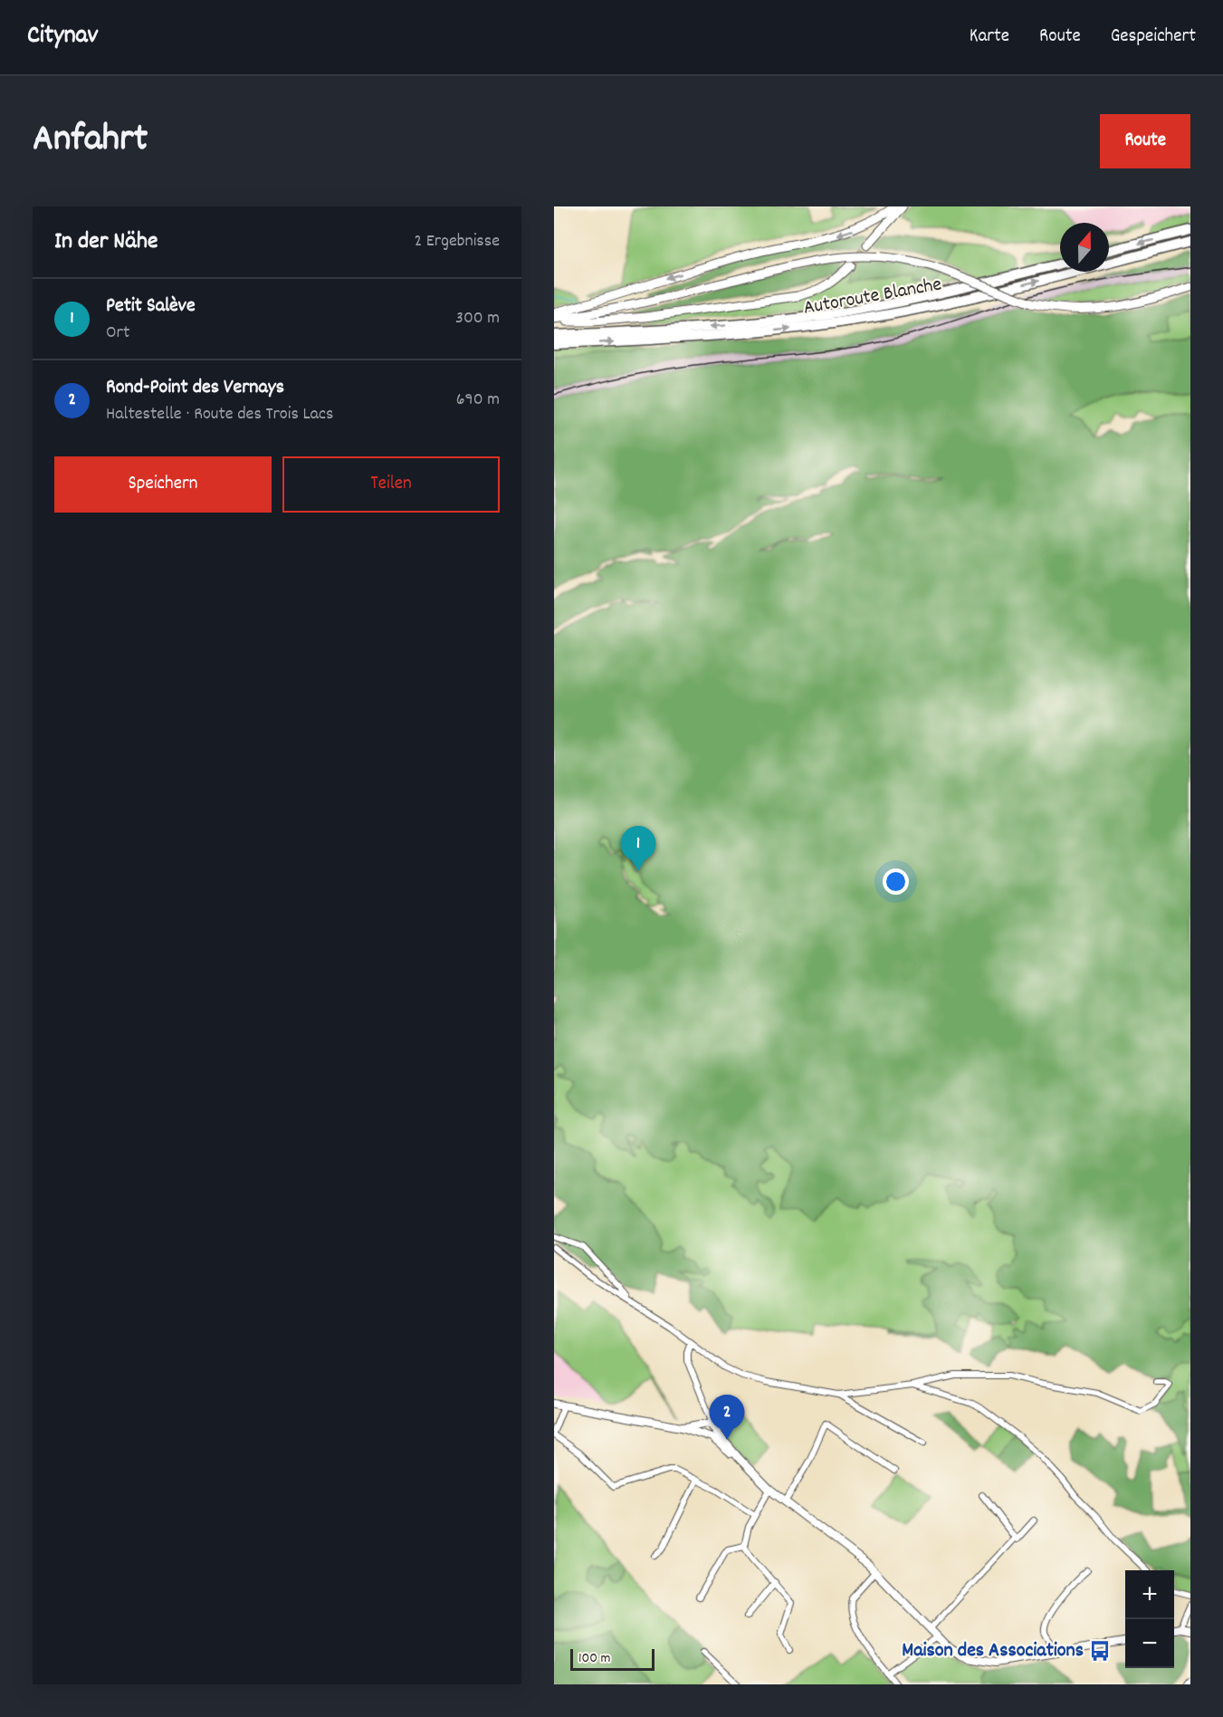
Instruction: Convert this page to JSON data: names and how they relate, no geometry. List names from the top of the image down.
{
  "streets": {
    "highway": ["Autoroute Blanche"]
  },
  "places": {
    "bus stop": ["Maison des Associations"]
  },
  "scale_bar": "100 m",
  "north": "top",
  "page": {
    "header": "Citynav",
    "nav": ["Karte", "Route", "Gespeichert"],
    "title": "Anfahrt",
    "buttons": [
      "Route",
      ["Speichern", "Teilen"]
    ],
    "heading": ["In der Nähe", "2 Ergebnisse"],
    "list": [
      {
        "mark": "1",
        "name": "Petit Salève",
        "note": "Ort",
        "value": "300 m"
      },
      {
        "mark": "2",
        "name": "Rond-Point des Vernays",
        "note": "Haltestelle · Route des Trois Lacs",
        "value": "690 m"
      }
    ],
    "pins": ["1", "2"],
    "map_buttons": ["+", "−"],
    "scale": "100 m"
  }
}
